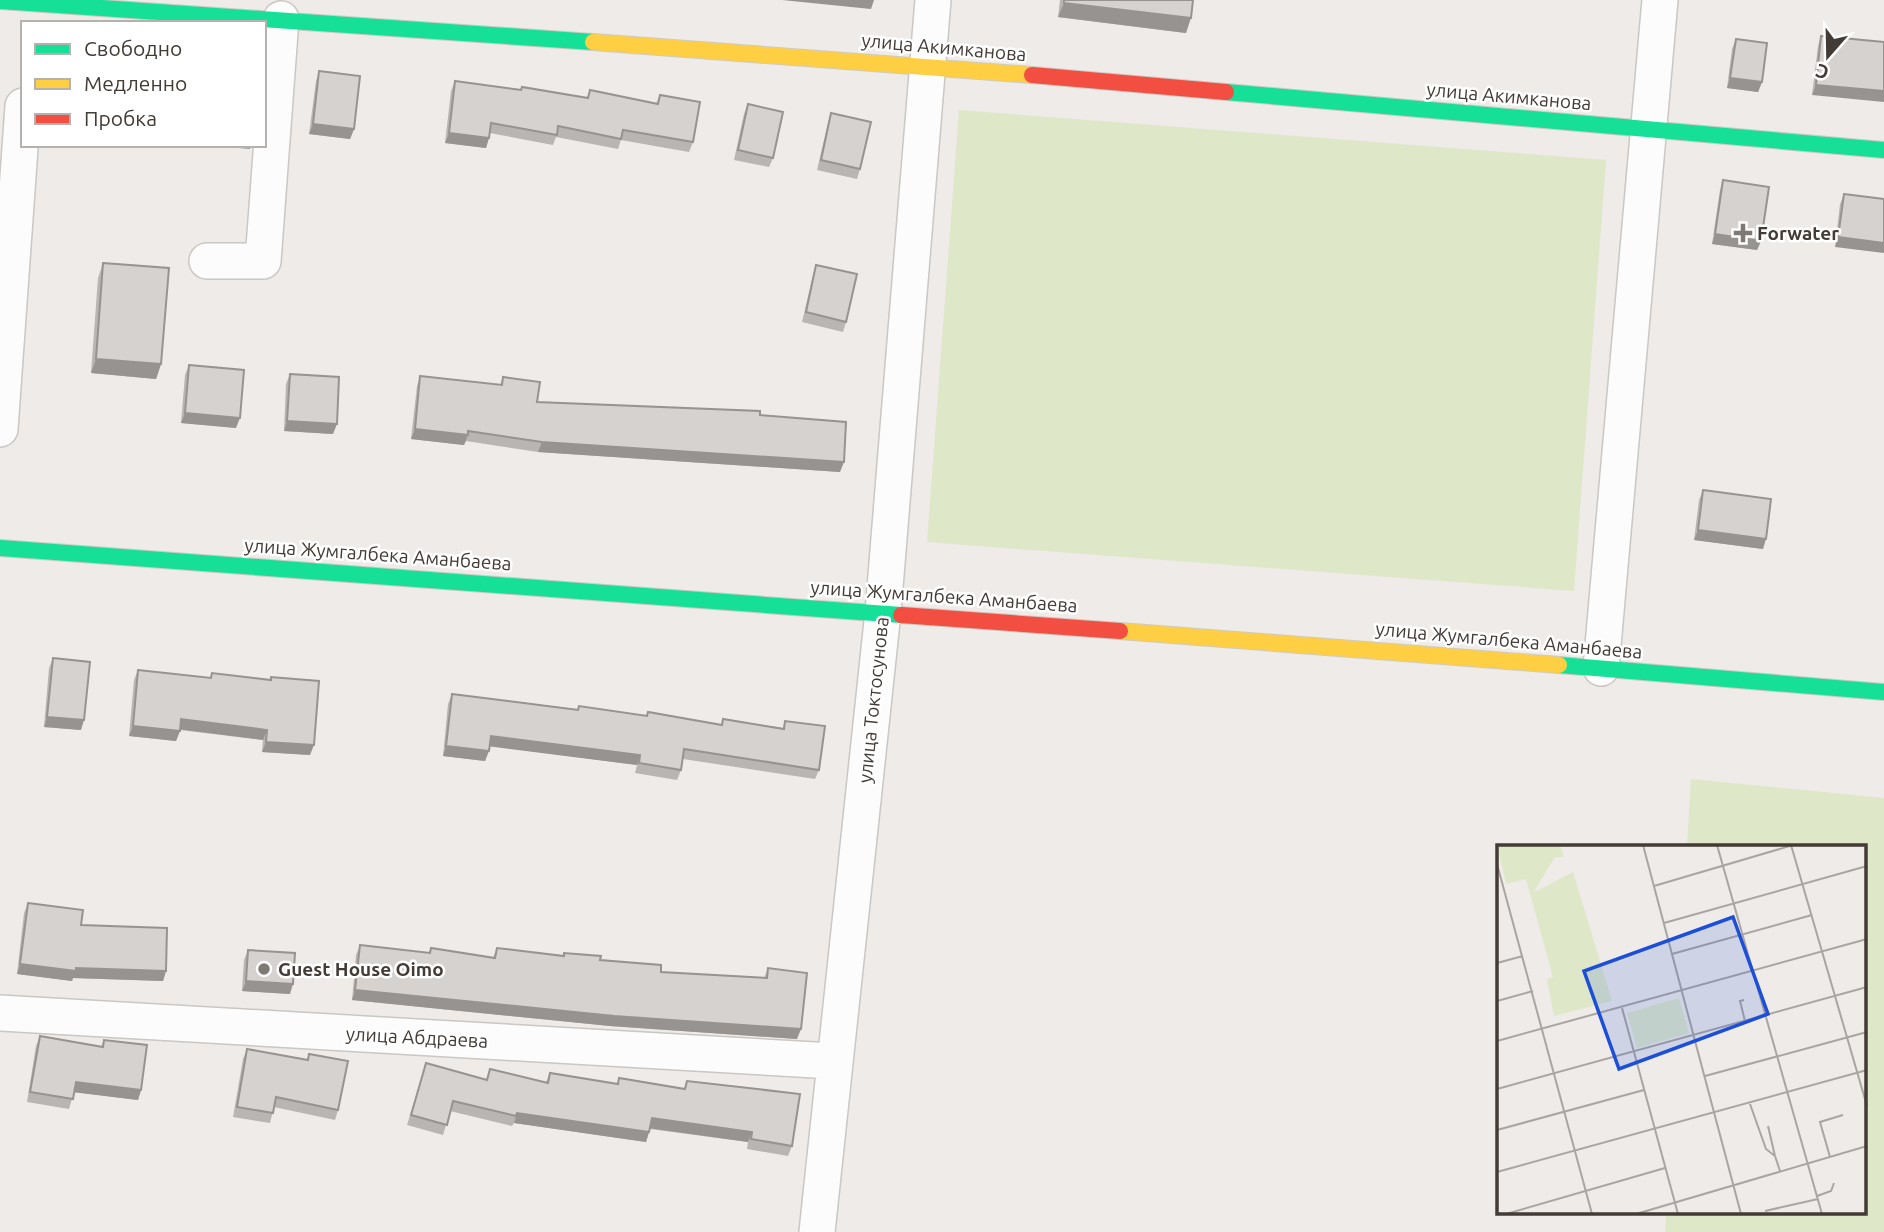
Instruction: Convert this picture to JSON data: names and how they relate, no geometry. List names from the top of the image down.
{
  "streets": {
    "main road": ["улица Акимканова", "улица Жумгалбека Аманбаева"],
    "street": ["улица Токтосунова", "улица Абдраева"]
  },
  "crossings": [
    ["улица Акимканова", "улица Токтосунова"],
    ["улица Жумгалбека Аманбаева", "улица Токтосунова"],
    ["улица Токтосунова", "улица Абдраева"]
  ],
  "places": {
    "health": ["Forwater"],
    "other": ["Guest House Oimo"]
  },
  "legend": ["Свободно", "Медленно", "Пробка"],
  "north": "bottom"
}
